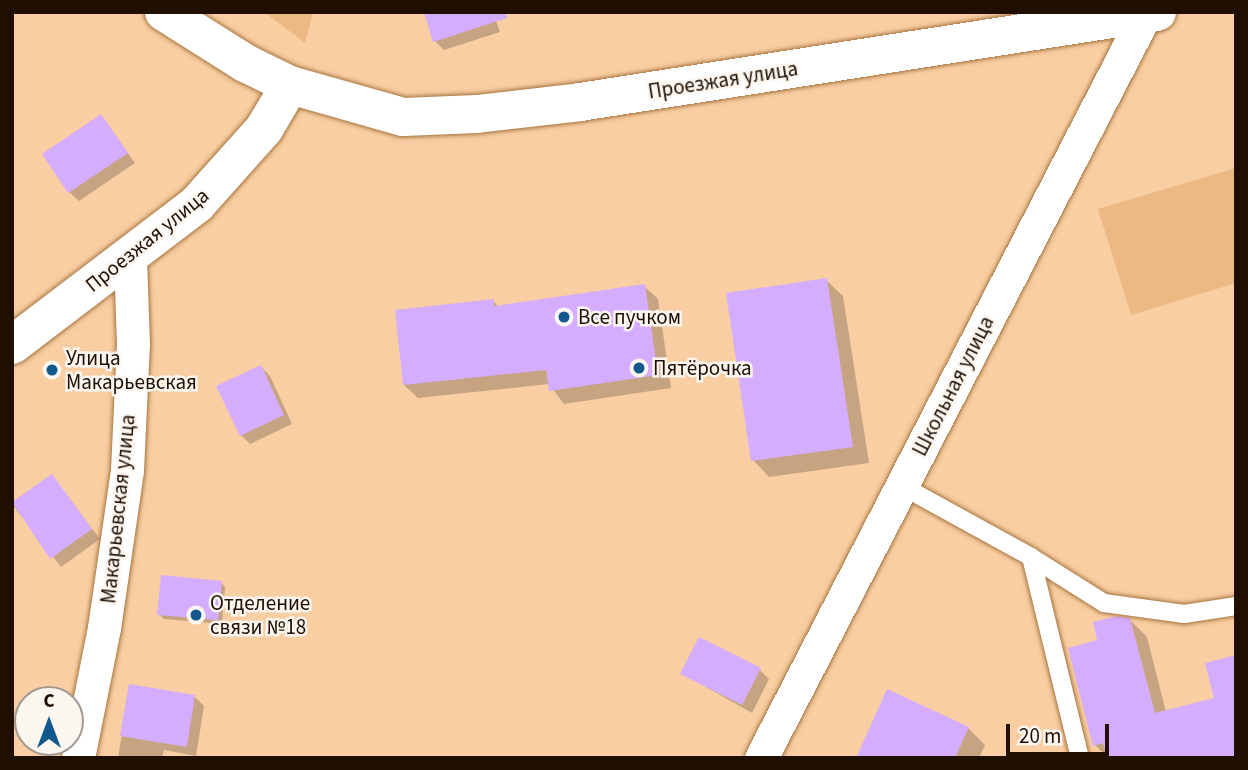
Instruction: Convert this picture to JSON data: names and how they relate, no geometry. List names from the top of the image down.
{
  "streets": {
    "main road": ["Проезжая улица"],
    "street": ["Школьная улица", "Макарьевская улица"]
  },
  "crossings": [
    ["Проезжая улица", "Школьная улица"],
    ["Проезжая улица", "Макарьевская улица"]
  ],
  "places": [
    "Все пучком",
    "Пятёрочка",
    "Улица Макарьевская",
    "Отделение связи №18"
  ],
  "scale_bar": "20 m",
  "north": "top"
}
